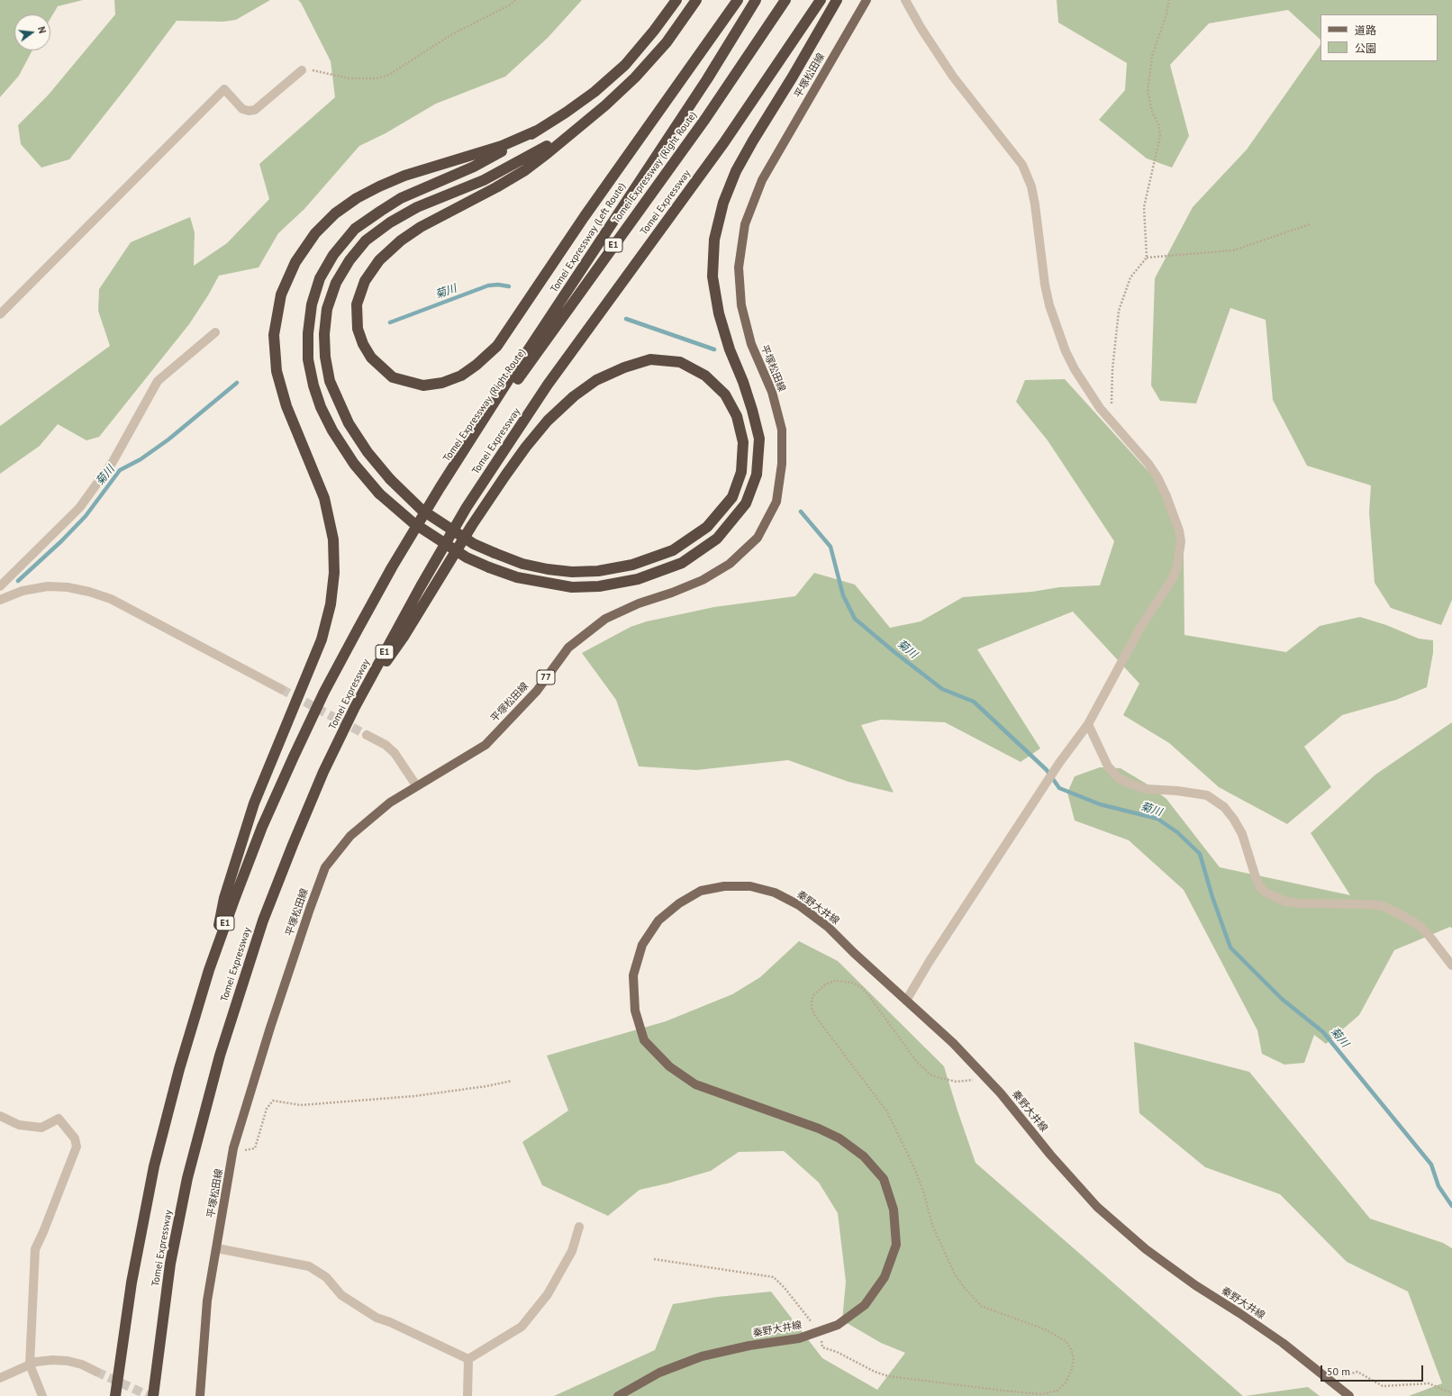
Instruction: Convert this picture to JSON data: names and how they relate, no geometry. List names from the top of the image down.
{
  "streets": {
    "highway": [
      "Tomei Expressway (Right Route)",
      "Tomei Expressway",
      "Tomei Expressway (Left Route)",
      "E1"
    ],
    "main road": ["平塚松田線", "77", "秦野大井線"]
  },
  "crossings": [
    ["Tomei Expressway (Right Route)", "Tomei Expressway (Left Route)"],
    ["Tomei Expressway (Right Route)", "E1"],
    ["Tomei Expressway (Left Route)", "E1"]
  ],
  "water": ["菊川"],
  "legend": ["道路", "公園"],
  "scale_bar": "50 m",
  "north": "right"
}
